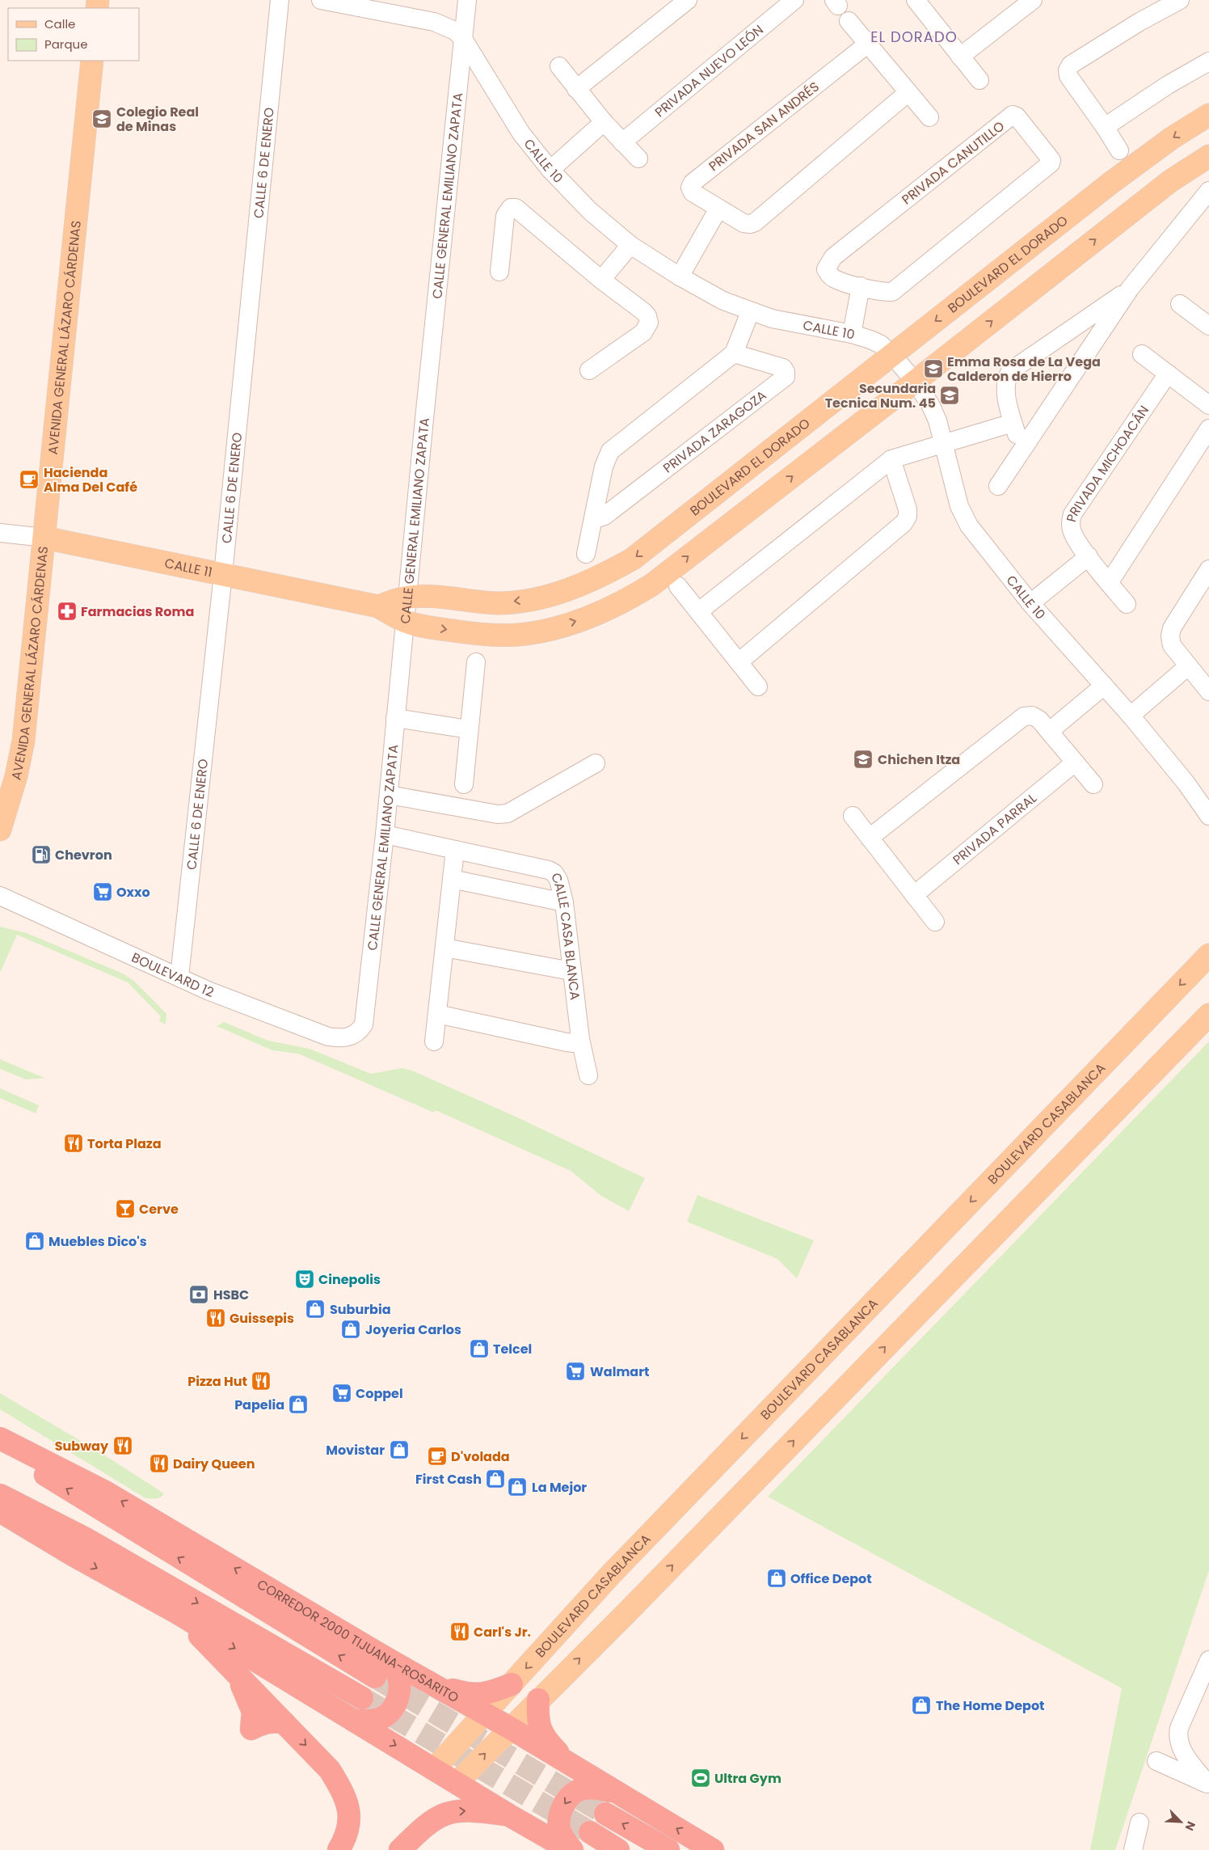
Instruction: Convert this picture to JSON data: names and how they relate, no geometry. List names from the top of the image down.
{
  "streets": {
    "highway": ["CORREDOR 2000 TIJUANA-ROSARITO"],
    "main road": [
      "BOULEVARD EL DORADO",
      "AVENIDA GENERAL LÁZARO CÁRDENAS",
      "CALLE 11",
      "BOULEVARD CASABLANCA"
    ],
    "street": [
      "PRIVADA NUEVO LEÓN",
      "PRIVADA SAN ANDRÉS",
      "CALLE 10",
      "CALLE 6 DE ENERO",
      "PRIVADA CANUTILLO",
      "CALLE GENERAL EMILIANO ZAPATA",
      "PRIVADA ZARAGOZA",
      "PRIVADA MICHOACÁN",
      "PRIVADA PARRAL",
      "CALLE CASA BLANCA",
      "BOULEVARD 12"
    ]
  },
  "crossings": [
    ["CALLE 10", "CALLE GENERAL EMILIANO ZAPATA"],
    ["CALLE 10", "BOULEVARD EL DORADO"],
    ["CALLE 6 DE ENERO", "CALLE 11"],
    ["CALLE 6 DE ENERO", "BOULEVARD 12"],
    ["CALLE GENERAL EMILIANO ZAPATA", "BOULEVARD EL DORADO"],
    ["CALLE GENERAL EMILIANO ZAPATA", "CALLE 11"],
    ["CALLE GENERAL EMILIANO ZAPATA", "CALLE CASA BLANCA"],
    ["CALLE GENERAL EMILIANO ZAPATA", "BOULEVARD 12"],
    ["BOULEVARD EL DORADO", "CALLE 11"],
    ["AVENIDA GENERAL LÁZARO CÁRDENAS", "CALLE 11"],
    ["BOULEVARD CASABLANCA", "CORREDOR 2000 TIJUANA-ROSARITO"]
  ],
  "districts": ["EL DORADO"],
  "places": {
    "school or university": [
      "Colegio Real de Minas",
      "Emma Rosa de La Vega Calderon de Hierro",
      "Secundaria Tecnica Num. 45",
      "Chichen Itza"
    ],
    "cafe": ["Hacienda Alma Del Café", "D'volada"],
    "pharmacy": ["Farmacias Roma"],
    "fuel station": ["Chevron"],
    "supermarket": ["Oxxo", "Walmart", "Coppel"],
    "restaurant": [
      "Torta Plaza",
      "Guissepis",
      "Pizza Hut",
      "Subway",
      "Dairy Queen",
      "Carl's Jr."
    ],
    "bar": ["Cerve"],
    "shop": [
      "Muebles Dico's",
      "Suburbia",
      "Joyeria Carlos",
      "Telcel",
      "Papelia",
      "Movistar",
      "First Cash",
      "La Mejor",
      "Office Depot",
      "The Home Depot"
    ],
    "theatre": ["Cinepolis"],
    "bank": ["HSBC"],
    "sports": ["Ultra Gym"]
  },
  "legend": ["Calle", "Parque"],
  "north": "bottom right"
}
